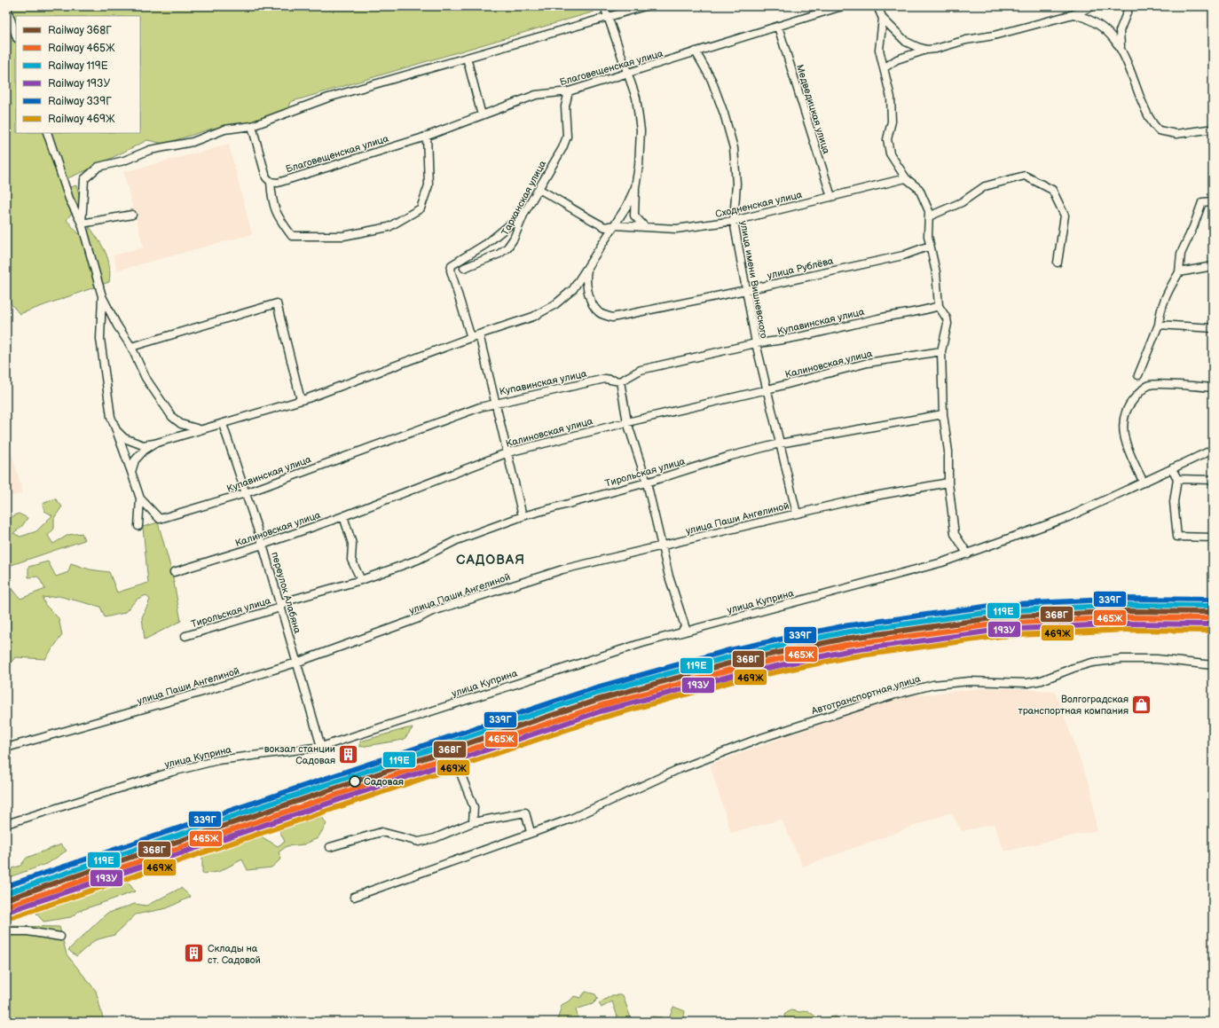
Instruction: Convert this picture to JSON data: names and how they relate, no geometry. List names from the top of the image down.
{
  "streets": {
    "street": [
      "Благовещенская улица",
      "Медведицкая улица",
      "Тарханская улица",
      "Сходненская улица",
      "улица Рублёва",
      "улица имени Вишневского",
      "Купавинская улица",
      "Калиновская улица",
      "Тирольская улица",
      "улица Паши Ангелиной",
      "переулок Алабяна",
      "улица Куприна",
      "Автотранспортная улица"
    ]
  },
  "crossings": [
    ["Благовещенская улица", "Медведицкая улица"],
    ["Благовещенская улица", "Тарханская улица"],
    ["Благовещенская улица", "улица имени Вишневского"],
    ["Медведицкая улица", "Сходненская улица"],
    ["Тарханская улица", "Сходненская улица"],
    ["Сходненская улица", "улица имени Вишневского"],
    ["улица Рублёва", "улица имени Вишневского"],
    ["улица имени Вишневского", "Купавинская улица"],
    ["улица имени Вишневского", "Калиновская улица"],
    ["улица имени Вишневского", "Тирольская улица"],
    ["улица имени Вишневского", "улица Паши Ангелиной"],
    ["Купавинская улица", "переулок Алабяна"],
    ["Калиновская улица", "переулок Алабяна"],
    ["Тирольская улица", "переулок Алабяна"],
    ["улица Паши Ангелиной", "переулок Алабяна"],
    ["переулок Алабяна", "улица Куприна"]
  ],
  "districts": ["САДОВАЯ"],
  "places": {
    "shop": ["Волгоградская транспортная компания"],
    "building": ["вокзал станции Садовая", "Склады на ст. Садовой"],
    "other": ["Садовая"]
  },
  "lines": [
    "rail line 339Г",
    "rail line 119Е",
    "rail line 368Г",
    "rail line 465Ж",
    "rail line 193У",
    "rail line 469Ж"
  ],
  "legend": [
    "Railway 368Г",
    "Railway 465Ж",
    "Railway 119Е",
    "Railway 193У",
    "Railway 339Г",
    "Railway 469Ж"
  ]
}
